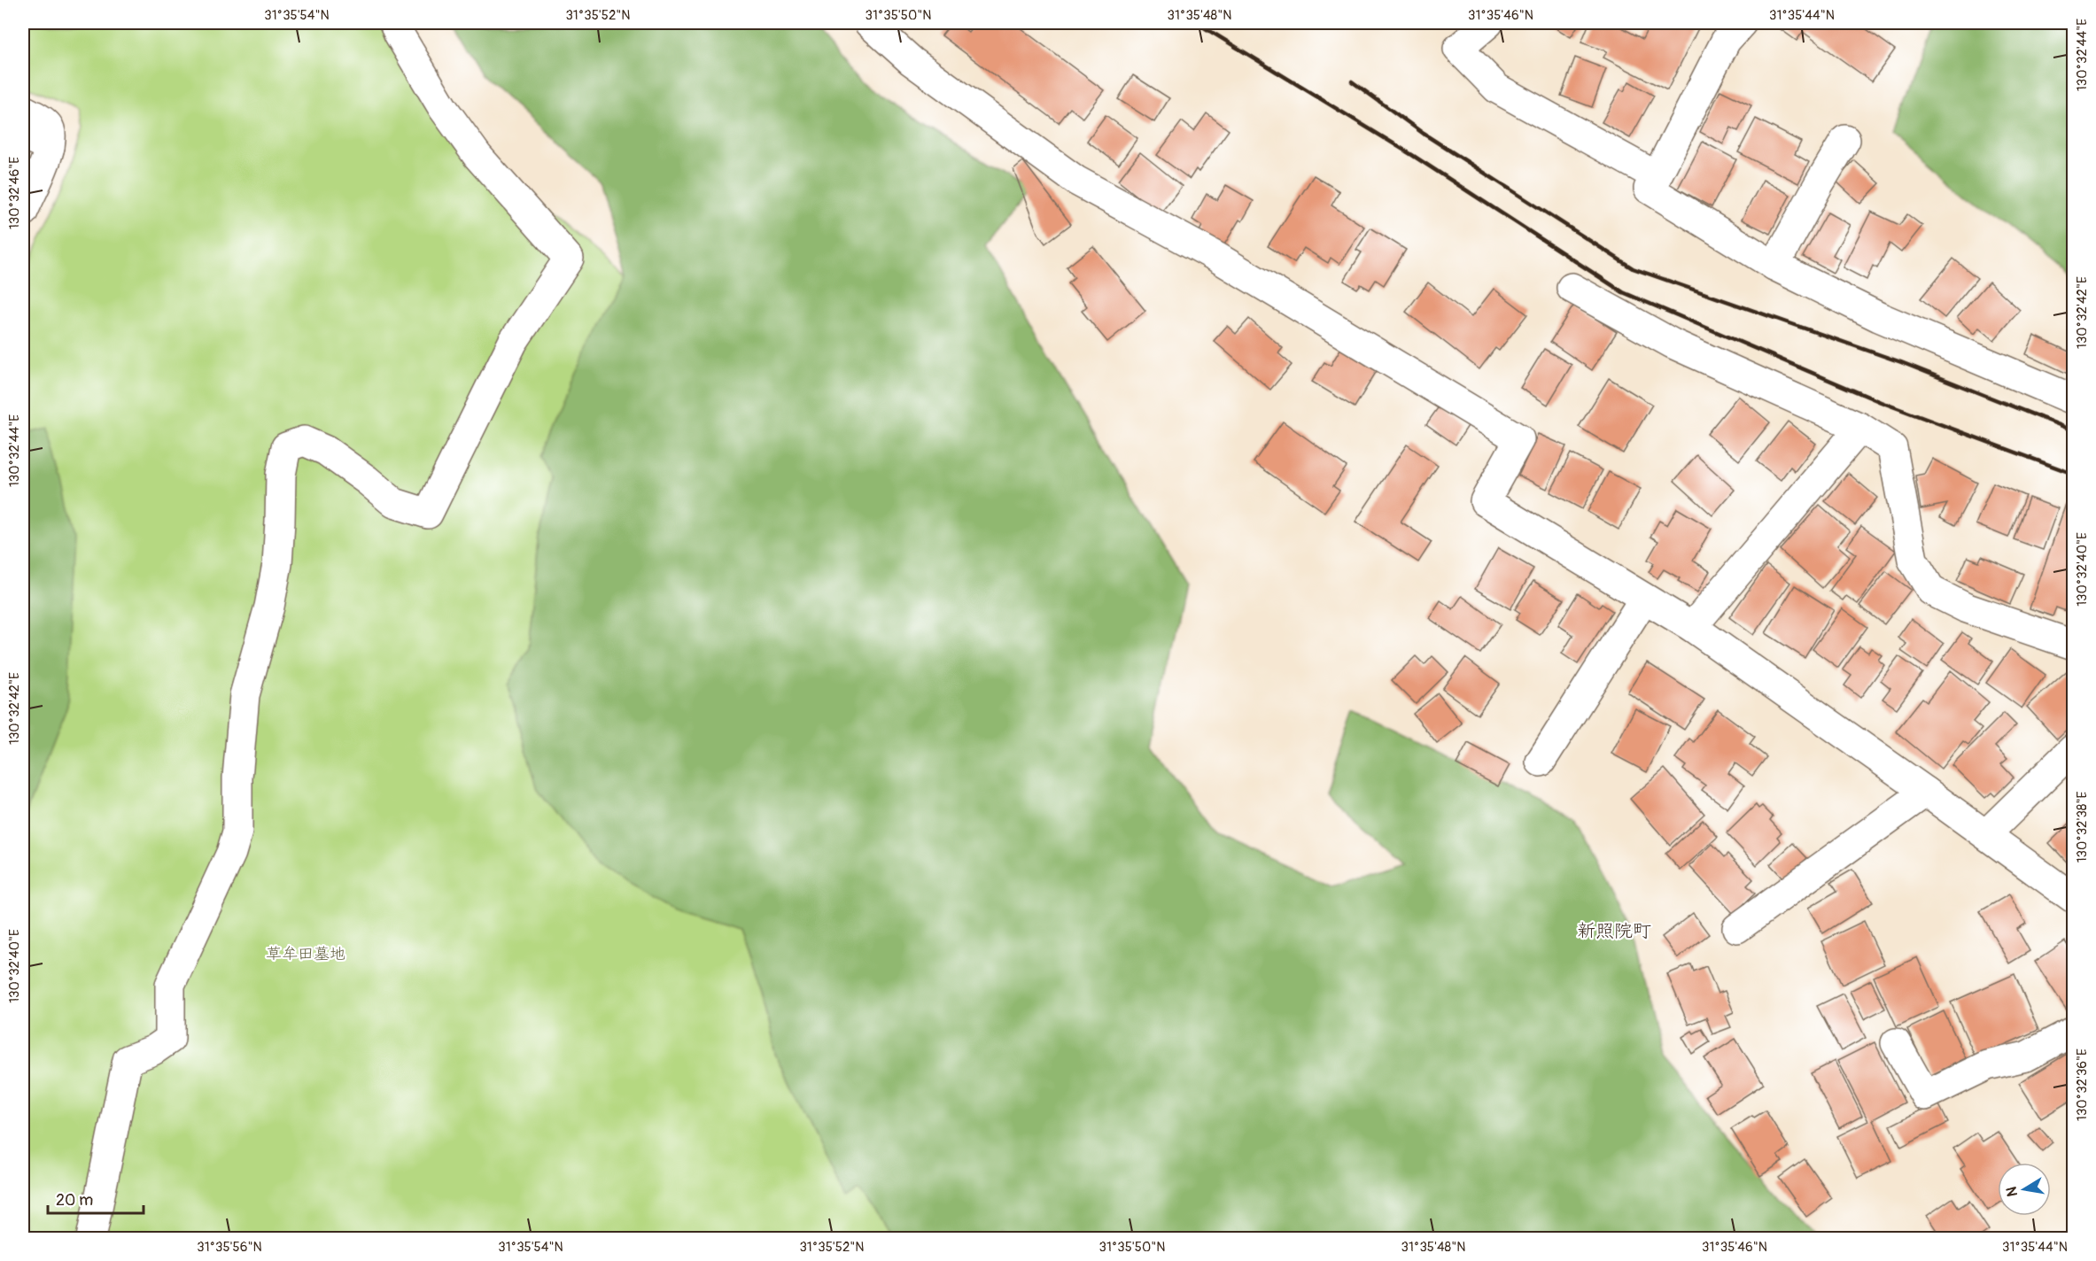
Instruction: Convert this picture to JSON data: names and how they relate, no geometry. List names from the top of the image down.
{
  "districts": ["新照院町"],
  "parks": ["草牟田墓地"],
  "scale_bar": "20 m",
  "north": "left",
  "coordinates": [
    "31°35'54\"N",
    "31°35'52\"N",
    "31°35'50\"N",
    "31°35'48\"N",
    "31°35'46\"N",
    "31°35'44\"N",
    "130°32'44\"E",
    "130°32'46\"E",
    "130°32'42\"E",
    "130°32'40\"E",
    "130°32'38\"E",
    "130°32'36\"E",
    "31°35'56\"N"
  ]
}
